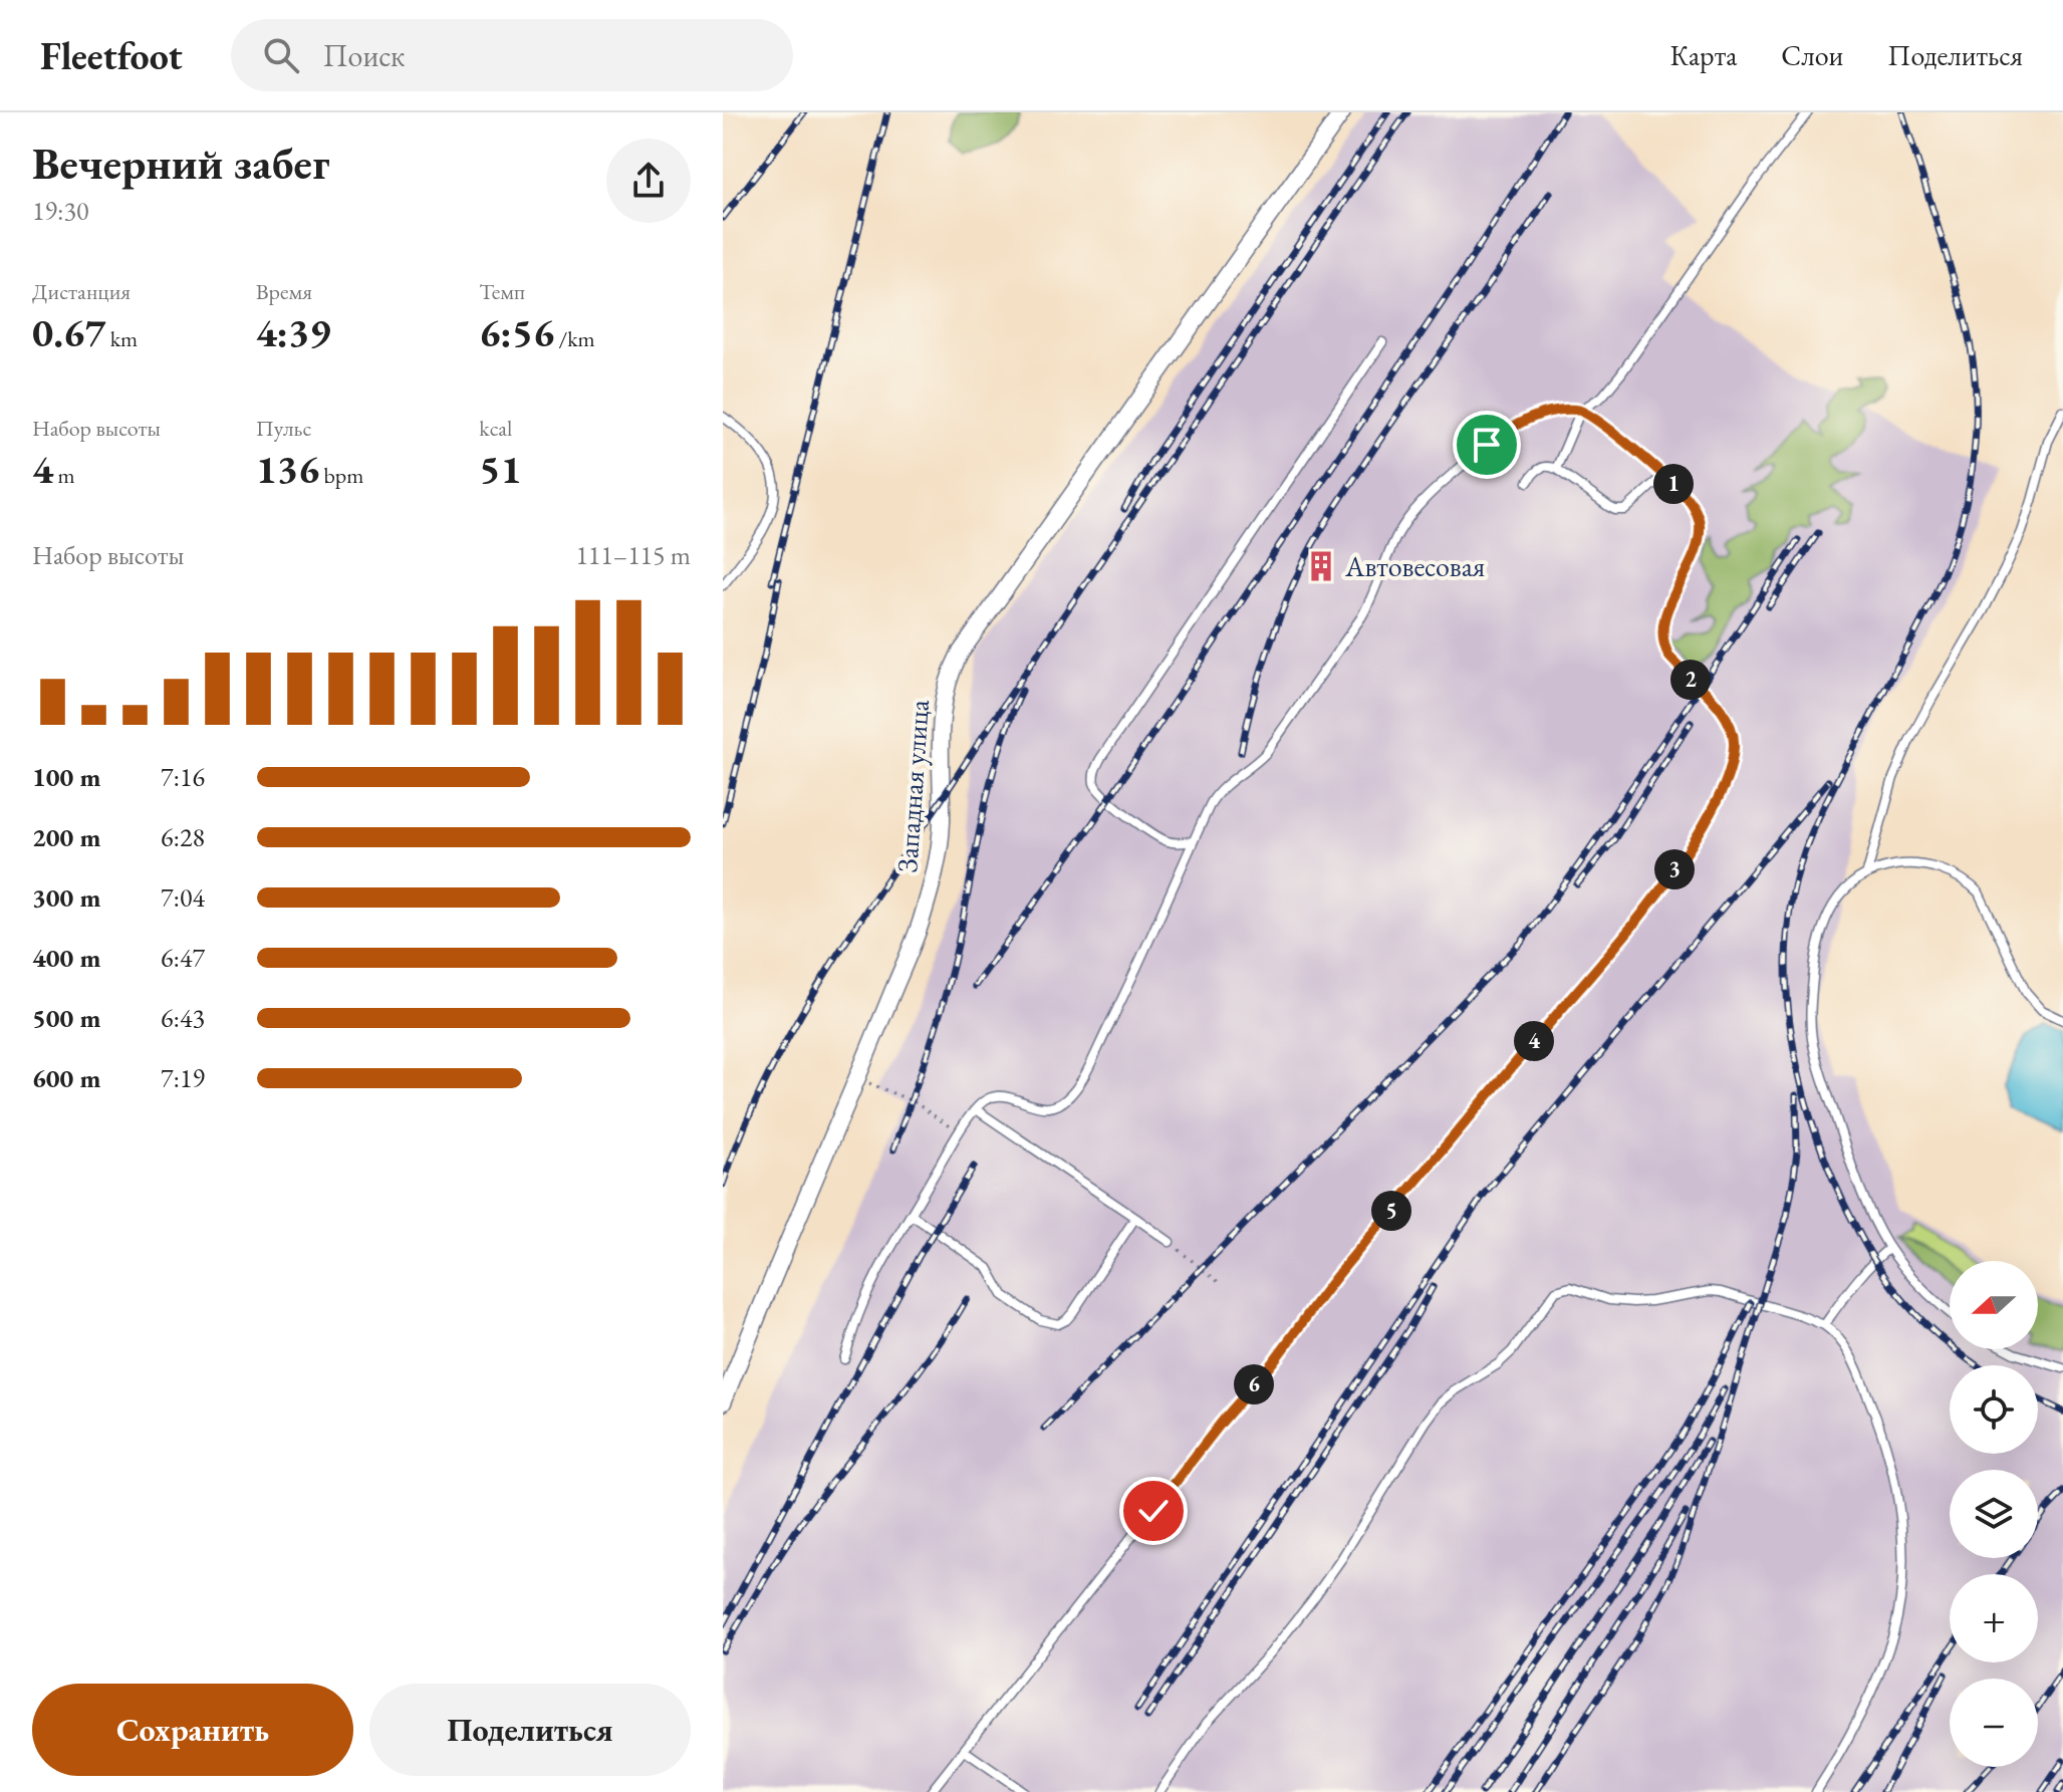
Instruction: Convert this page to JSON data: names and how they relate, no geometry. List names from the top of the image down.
{
  "streets": {
    "street": ["Западная улица"]
  },
  "places": {
    "building": ["Автовесовая"]
  },
  "north": "left",
  "page": {
    "header": "Fleetfoot",
    "search": "Поиск",
    "nav": ["Карта", "Слои", "Поделиться"],
    "heading": ["Вечерний забег", "19:30"],
    "stats": [
      ["Дистанция", "0.67 km"],
      ["Время", "4:39"],
      ["Темп", "6:56 /km"],
      ["Набор высоты", "4 m"],
      ["Пульс", "136 bpm"],
      ["kcal", "51"]
    ],
    "pins": [
      "1",
      "2",
      "3",
      "4",
      "5",
      "6"
    ],
    "chart": ["Набор высоты", "111–115 m"],
    "list": [
      {
        "name": "100 m",
        "note": "7:16"
      },
      {
        "name": "200 m",
        "note": "6:28"
      },
      {
        "name": "300 m",
        "note": "7:04"
      },
      {
        "name": "400 m",
        "note": "6:47"
      },
      {
        "name": "500 m",
        "note": "6:43"
      },
      {
        "name": "600 m",
        "note": "7:19"
      }
    ],
    "map_buttons": ["+", "−"],
    "buttons": ["Сохранить", "Поделиться"]
  }
}
